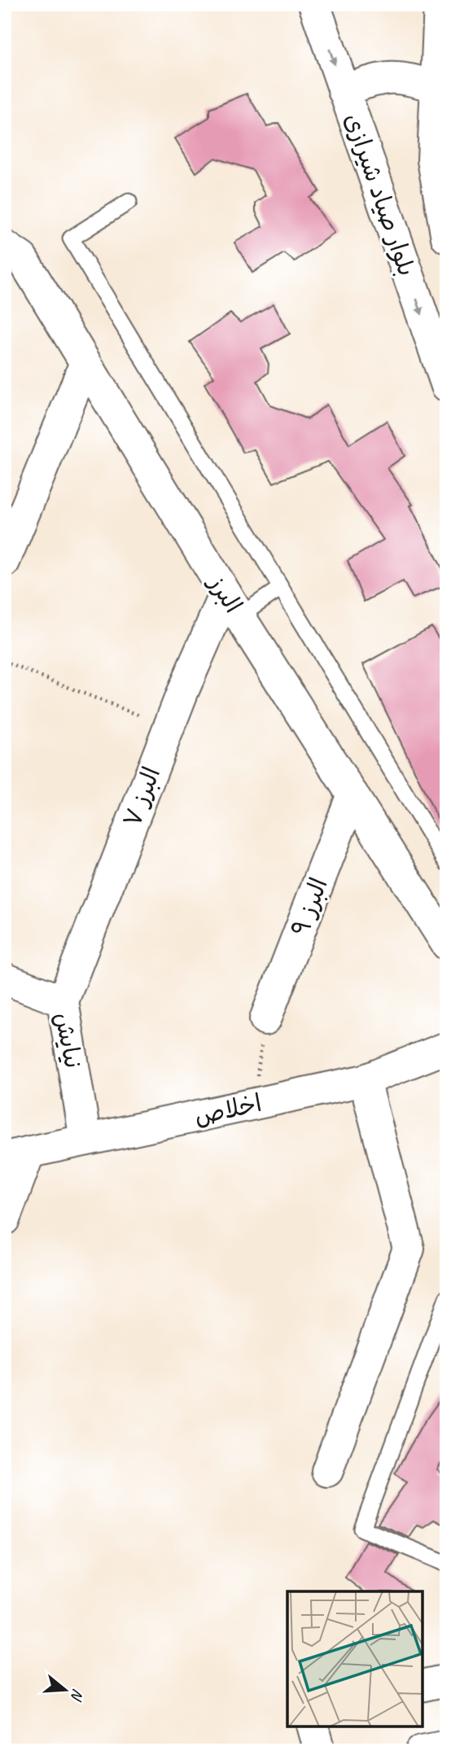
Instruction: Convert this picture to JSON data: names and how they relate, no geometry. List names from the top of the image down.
{
  "streets": {
    "street": [
      "بلوار صیاد شیرازی",
      "البرز",
      "البرز ۷",
      "البرز ۹",
      "نیایش",
      "اخلاص"
    ]
  },
  "crossings": [
    ["البرز", "البرز ۷"],
    ["البرز", "البرز ۹"],
    ["البرز ۷", "نیایش"],
    ["نیایش", "اخلاص"]
  ],
  "north": "right"
}
